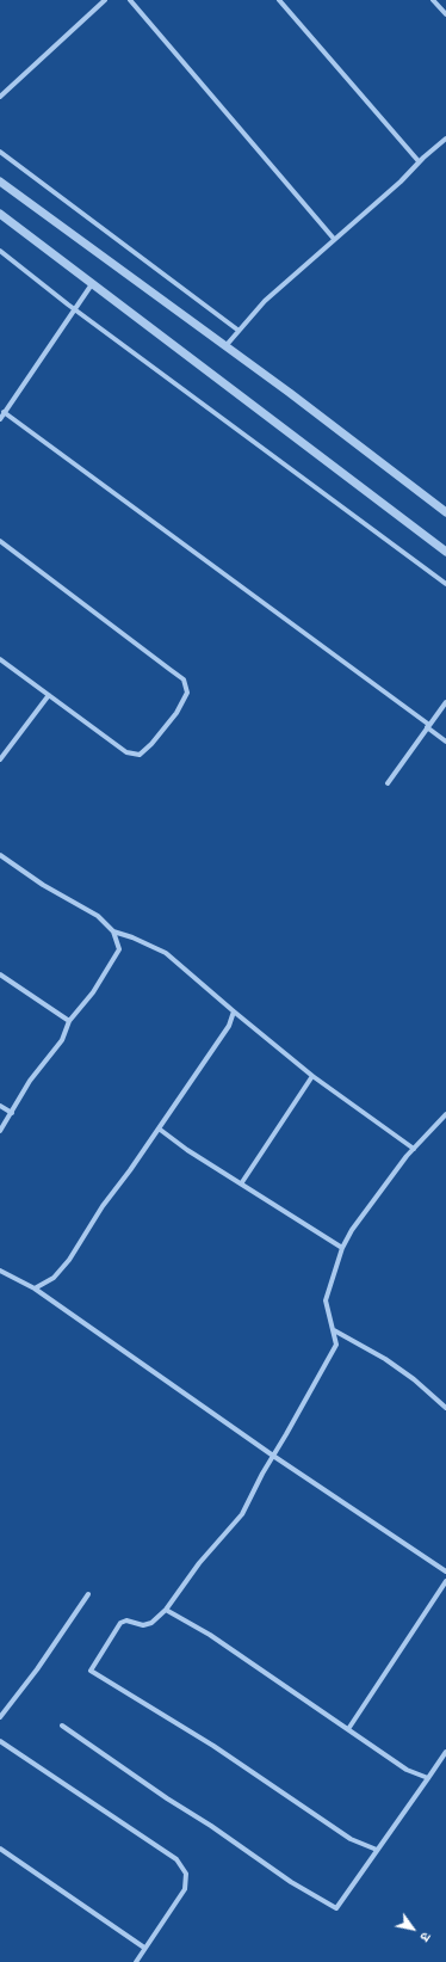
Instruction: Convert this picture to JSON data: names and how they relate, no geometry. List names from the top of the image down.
{
  "north": "bottom right"
}
